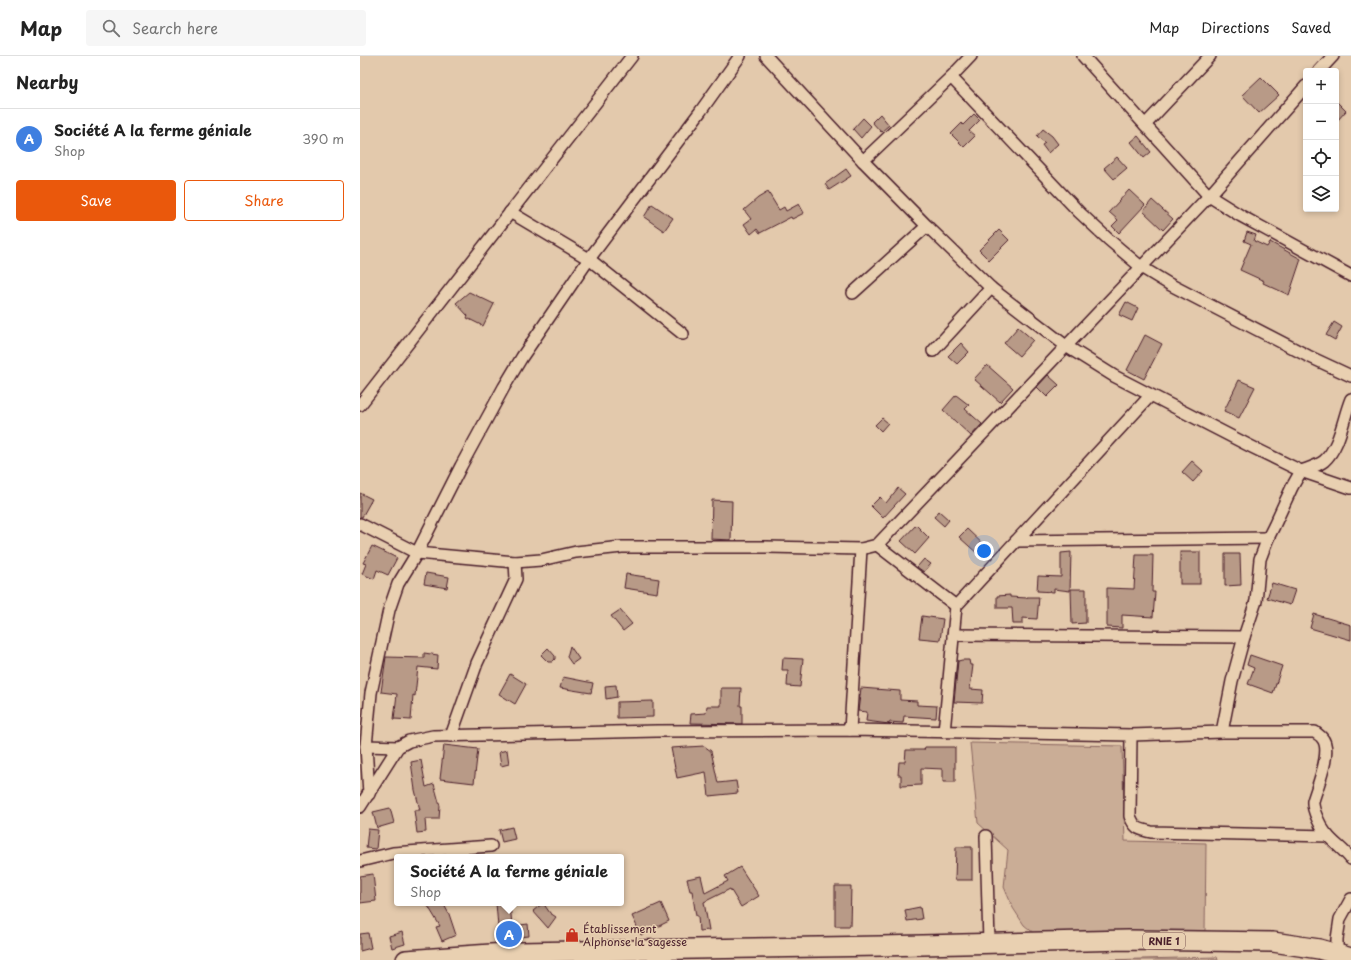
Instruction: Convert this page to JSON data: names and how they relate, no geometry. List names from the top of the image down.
{
  "streets": {
    "highway": ["RNIE 1"]
  },
  "places": {
    "shop": ["Établissement Alphonse la sagesse"]
  },
  "page": {
    "header": "Map",
    "search": "Search here",
    "nav": ["Map", "Directions", "Saved"],
    "heading": "Nearby",
    "map_buttons": ["+", "−"],
    "list": [
      {
        "mark": "A",
        "name": "Société A la ferme géniale",
        "note": "Shop",
        "value": "390 m"
      }
    ],
    "buttons": ["Save", "Share"],
    "popup": ["Société A la ferme géniale", "Shop"],
    "pins": "A"
  }
}
